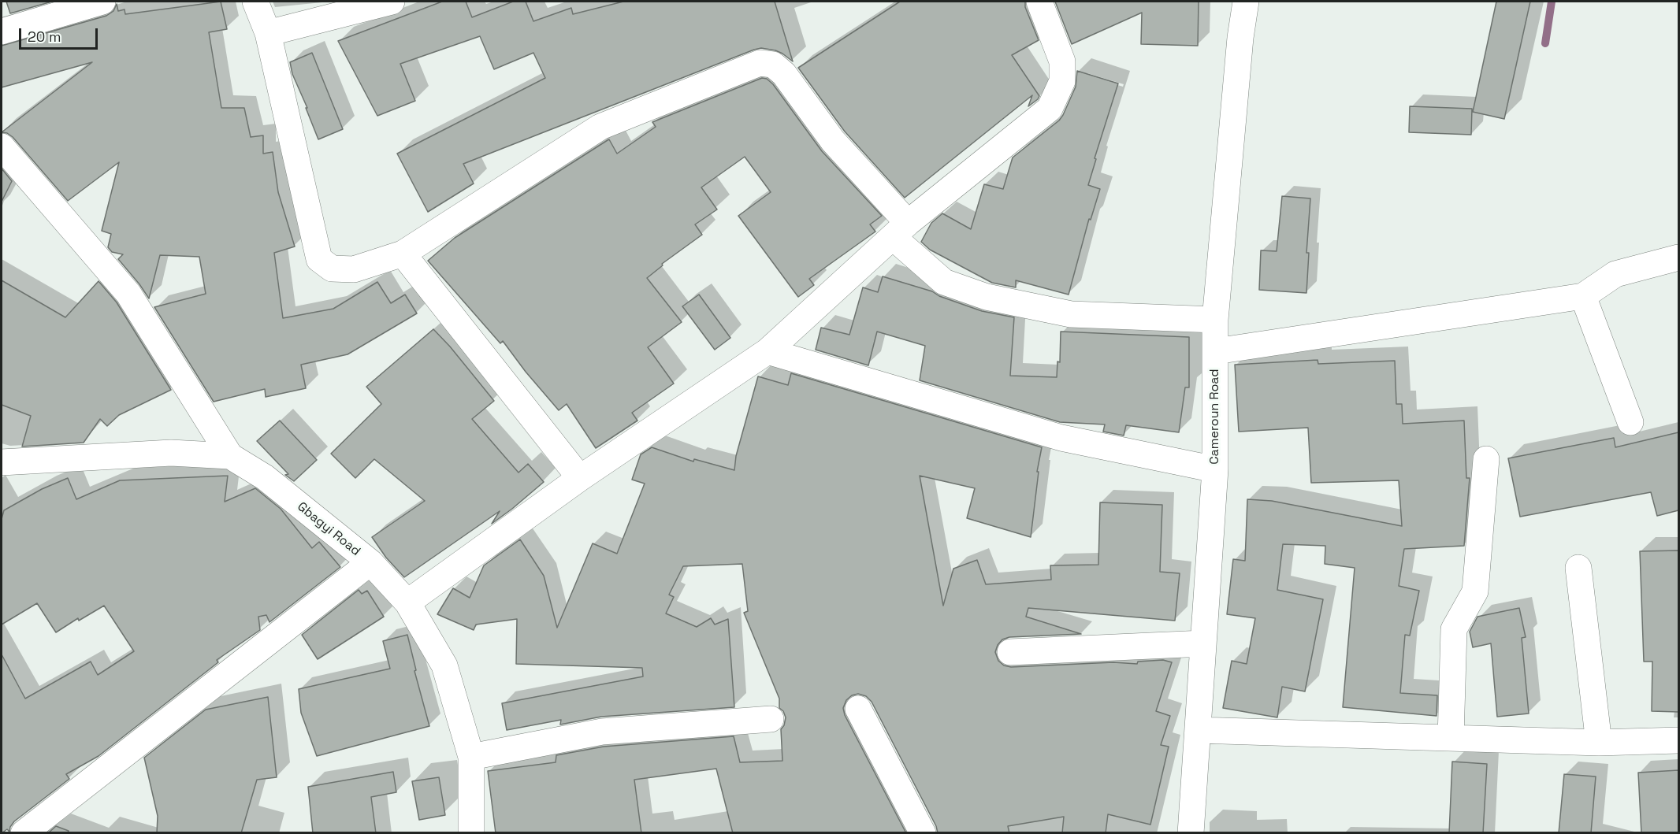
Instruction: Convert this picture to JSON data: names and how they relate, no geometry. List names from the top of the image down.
{
  "streets": {
    "street": ["Cameroun Road", "Gbagyi Road"]
  },
  "scale_bar": "20 m"
}
